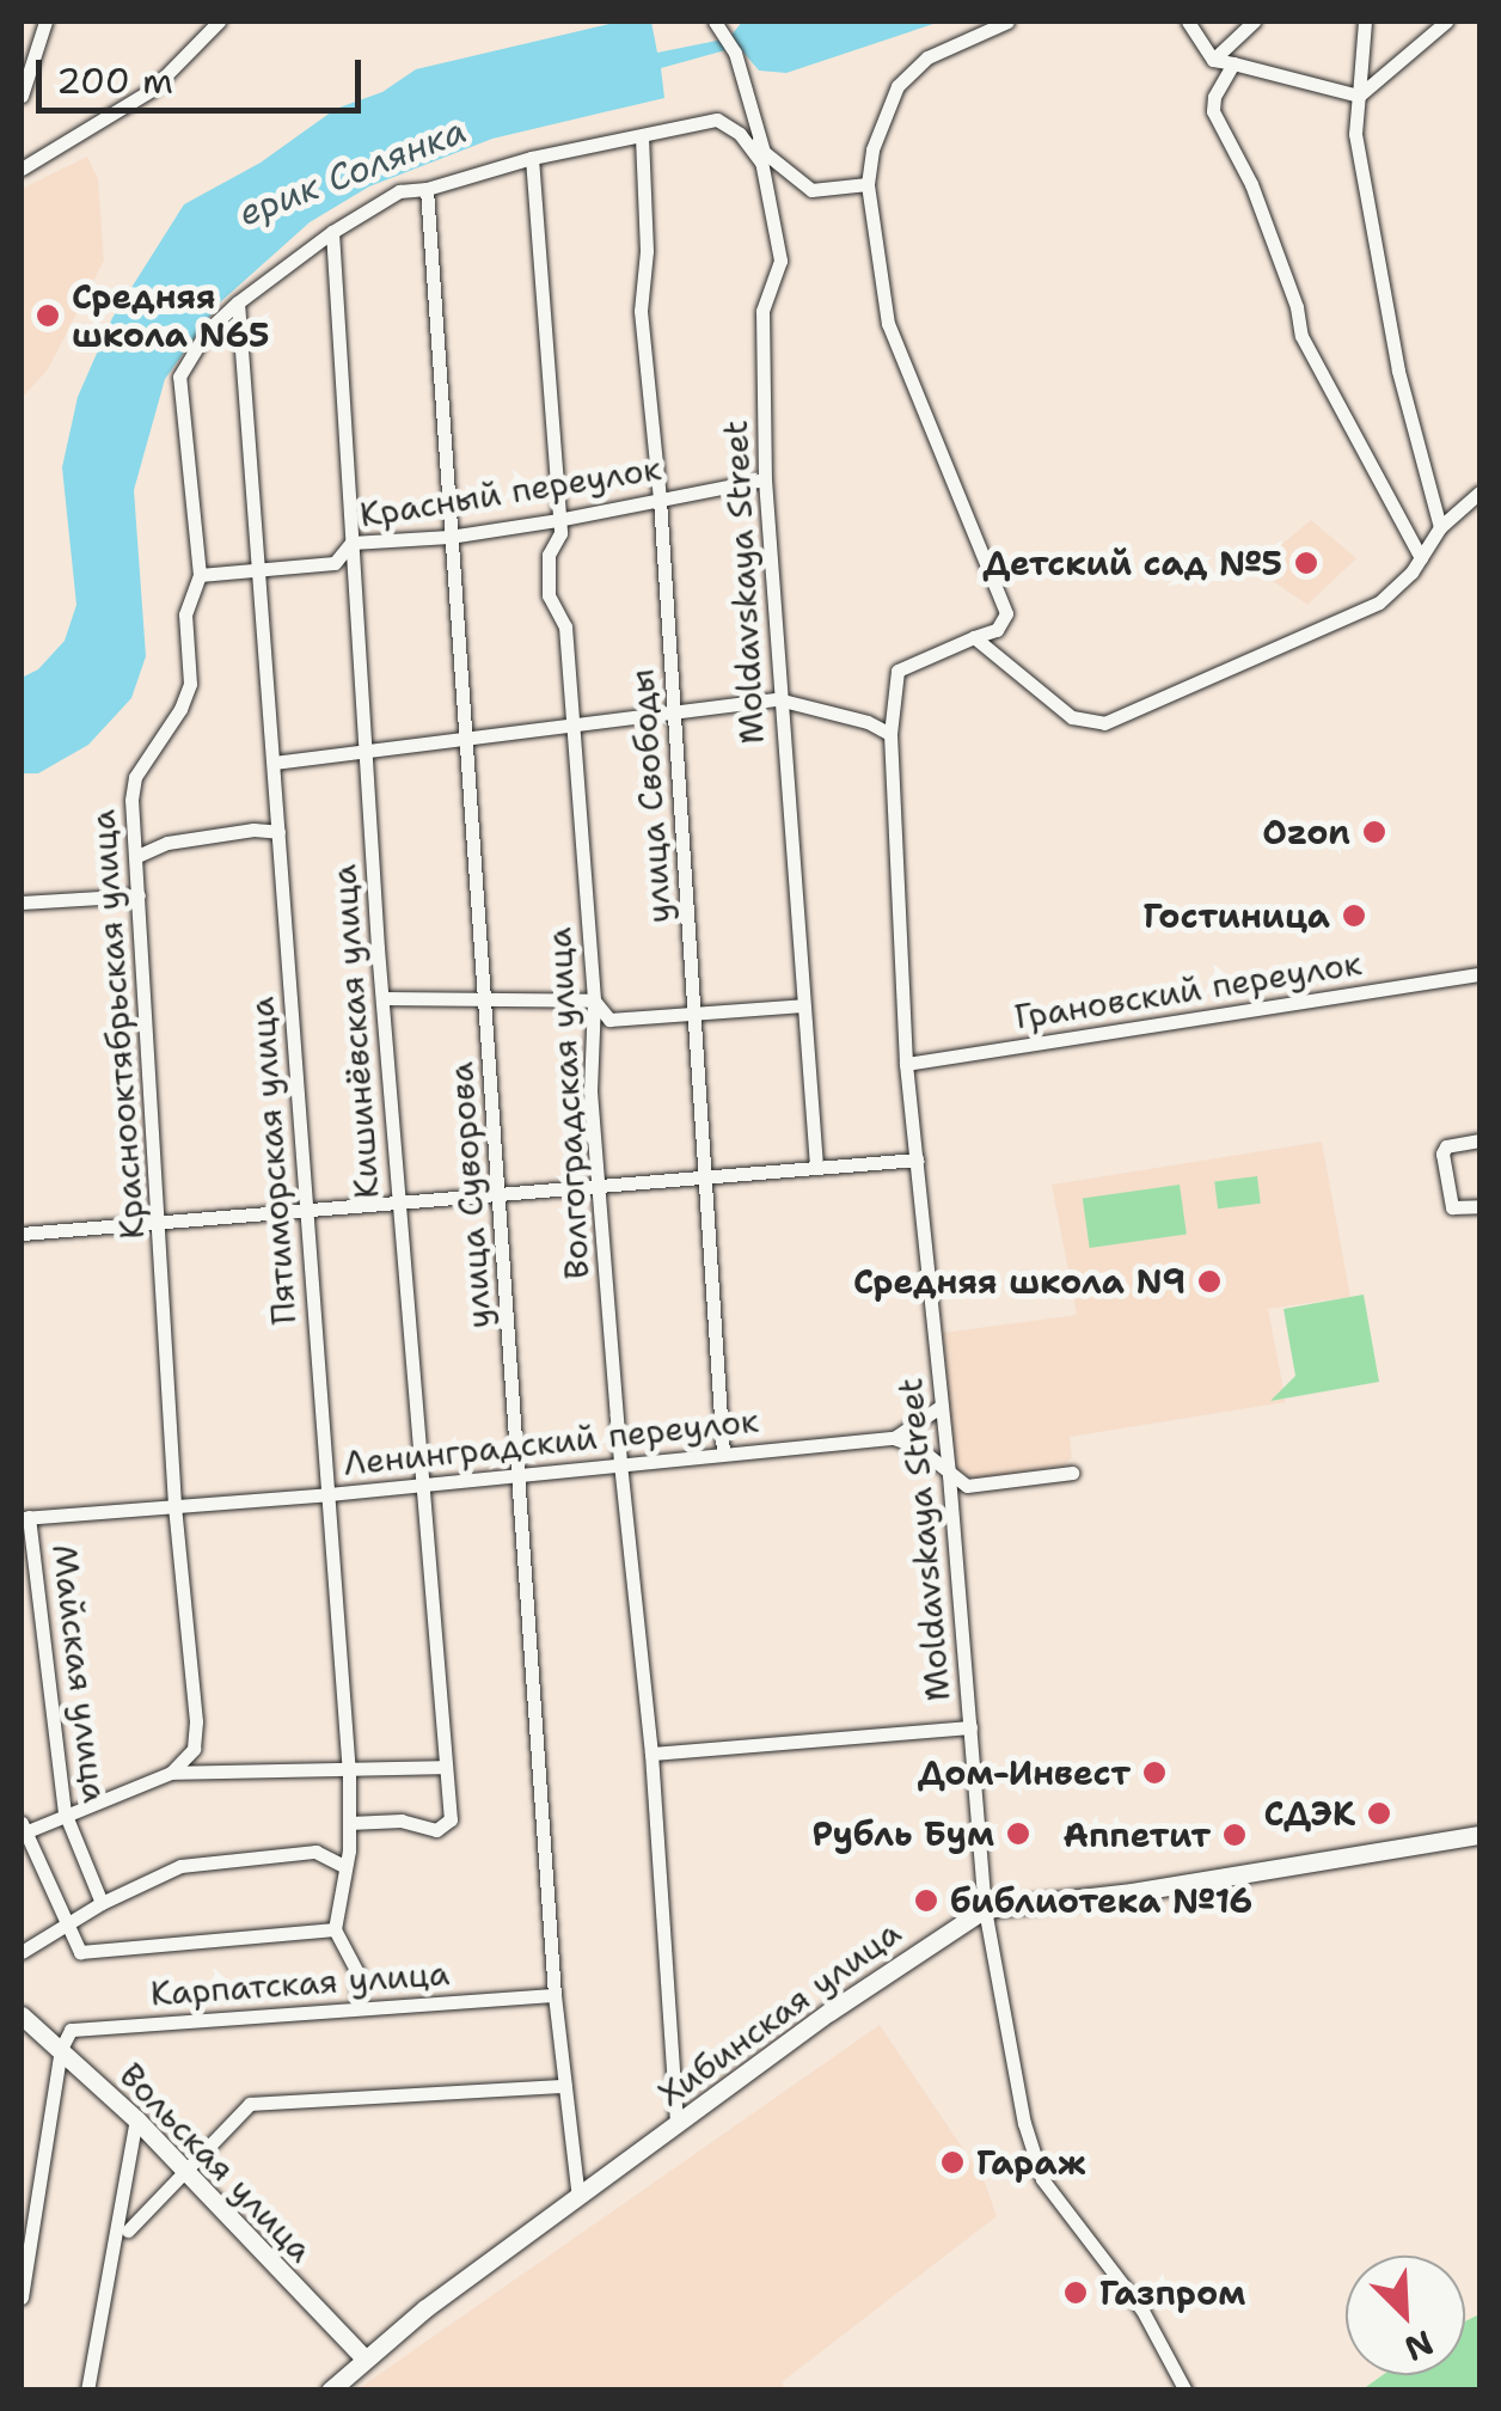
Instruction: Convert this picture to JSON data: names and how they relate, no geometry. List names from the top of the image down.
{
  "streets": {
    "street": [
      "Красный переулок",
      "Moldavskaya Street",
      "улица Свободы",
      "Грановский переулок",
      "Краснооктябрьская улица",
      "Кишинёвская улица",
      "Волгоградская улица",
      "Пятиморская улица",
      "улица Суворова",
      "Ленинградский переулок",
      "Майская улица",
      "Карпатская улица",
      "Хибинская улица",
      "Вольская улица"
    ]
  },
  "crossings": [
    ["Красный переулок", "Moldavskaya Street"],
    ["Красный переулок", "улица Свободы"],
    ["Красный переулок", "Краснооктябрьская улица"],
    ["Красный переулок", "Кишинёвская улица"],
    ["Красный переулок", "Волгоградская улица"],
    ["Красный переулок", "Пятиморская улица"],
    ["Красный переулок", "улица Суворова"],
    ["Moldavskaya Street", "Грановский переулок"],
    ["Moldavskaya Street", "Краснооктябрьская улица"],
    ["Moldavskaya Street", "Хибинская улица"],
    ["улица Свободы", "Краснооктябрьская улица"],
    ["улица Свободы", "Ленинградский переулок"],
    ["Краснооктябрьская улица", "Кишинёвская улица"],
    ["Краснооктябрьская улица", "Волгоградская улица"],
    ["Краснооктябрьская улица", "Пятиморская улица"],
    ["Краснооктябрьская улица", "улица Суворова"],
    ["Краснооктябрьская улица", "Ленинградский переулок"],
    ["Кишинёвская улица", "Пятиморская улица"],
    ["Кишинёвская улица", "Ленинградский переулок"],
    ["Волгоградская улица", "Ленинградский переулок"],
    ["Волгоградская улица", "Хибинская улица"],
    ["Пятиморская улица", "Ленинградский переулок"],
    ["улица Суворова", "Ленинградский переулок"],
    ["улица Суворова", "Карпатская улица"],
    ["улица Суворова", "Хибинская улица"],
    ["Ленинградский переулок", "Майская улица"],
    ["Карпатская улица", "Вольская улица"],
    ["Хибинская улица", "Вольская улица"]
  ],
  "water": ["ерик Солянка"],
  "places": [
    "Средняя школа N65",
    "Детский сад №5",
    "Ozon",
    "Гостиница",
    "Средняя школа N9",
    "Дом-Инвест",
    "СДЭК",
    "Рубль Бум",
    "Аппетит",
    "библиотека №16",
    "Гараж",
    "Газпром"
  ],
  "scale_bar": "200 m",
  "north": "bottom right"
}
